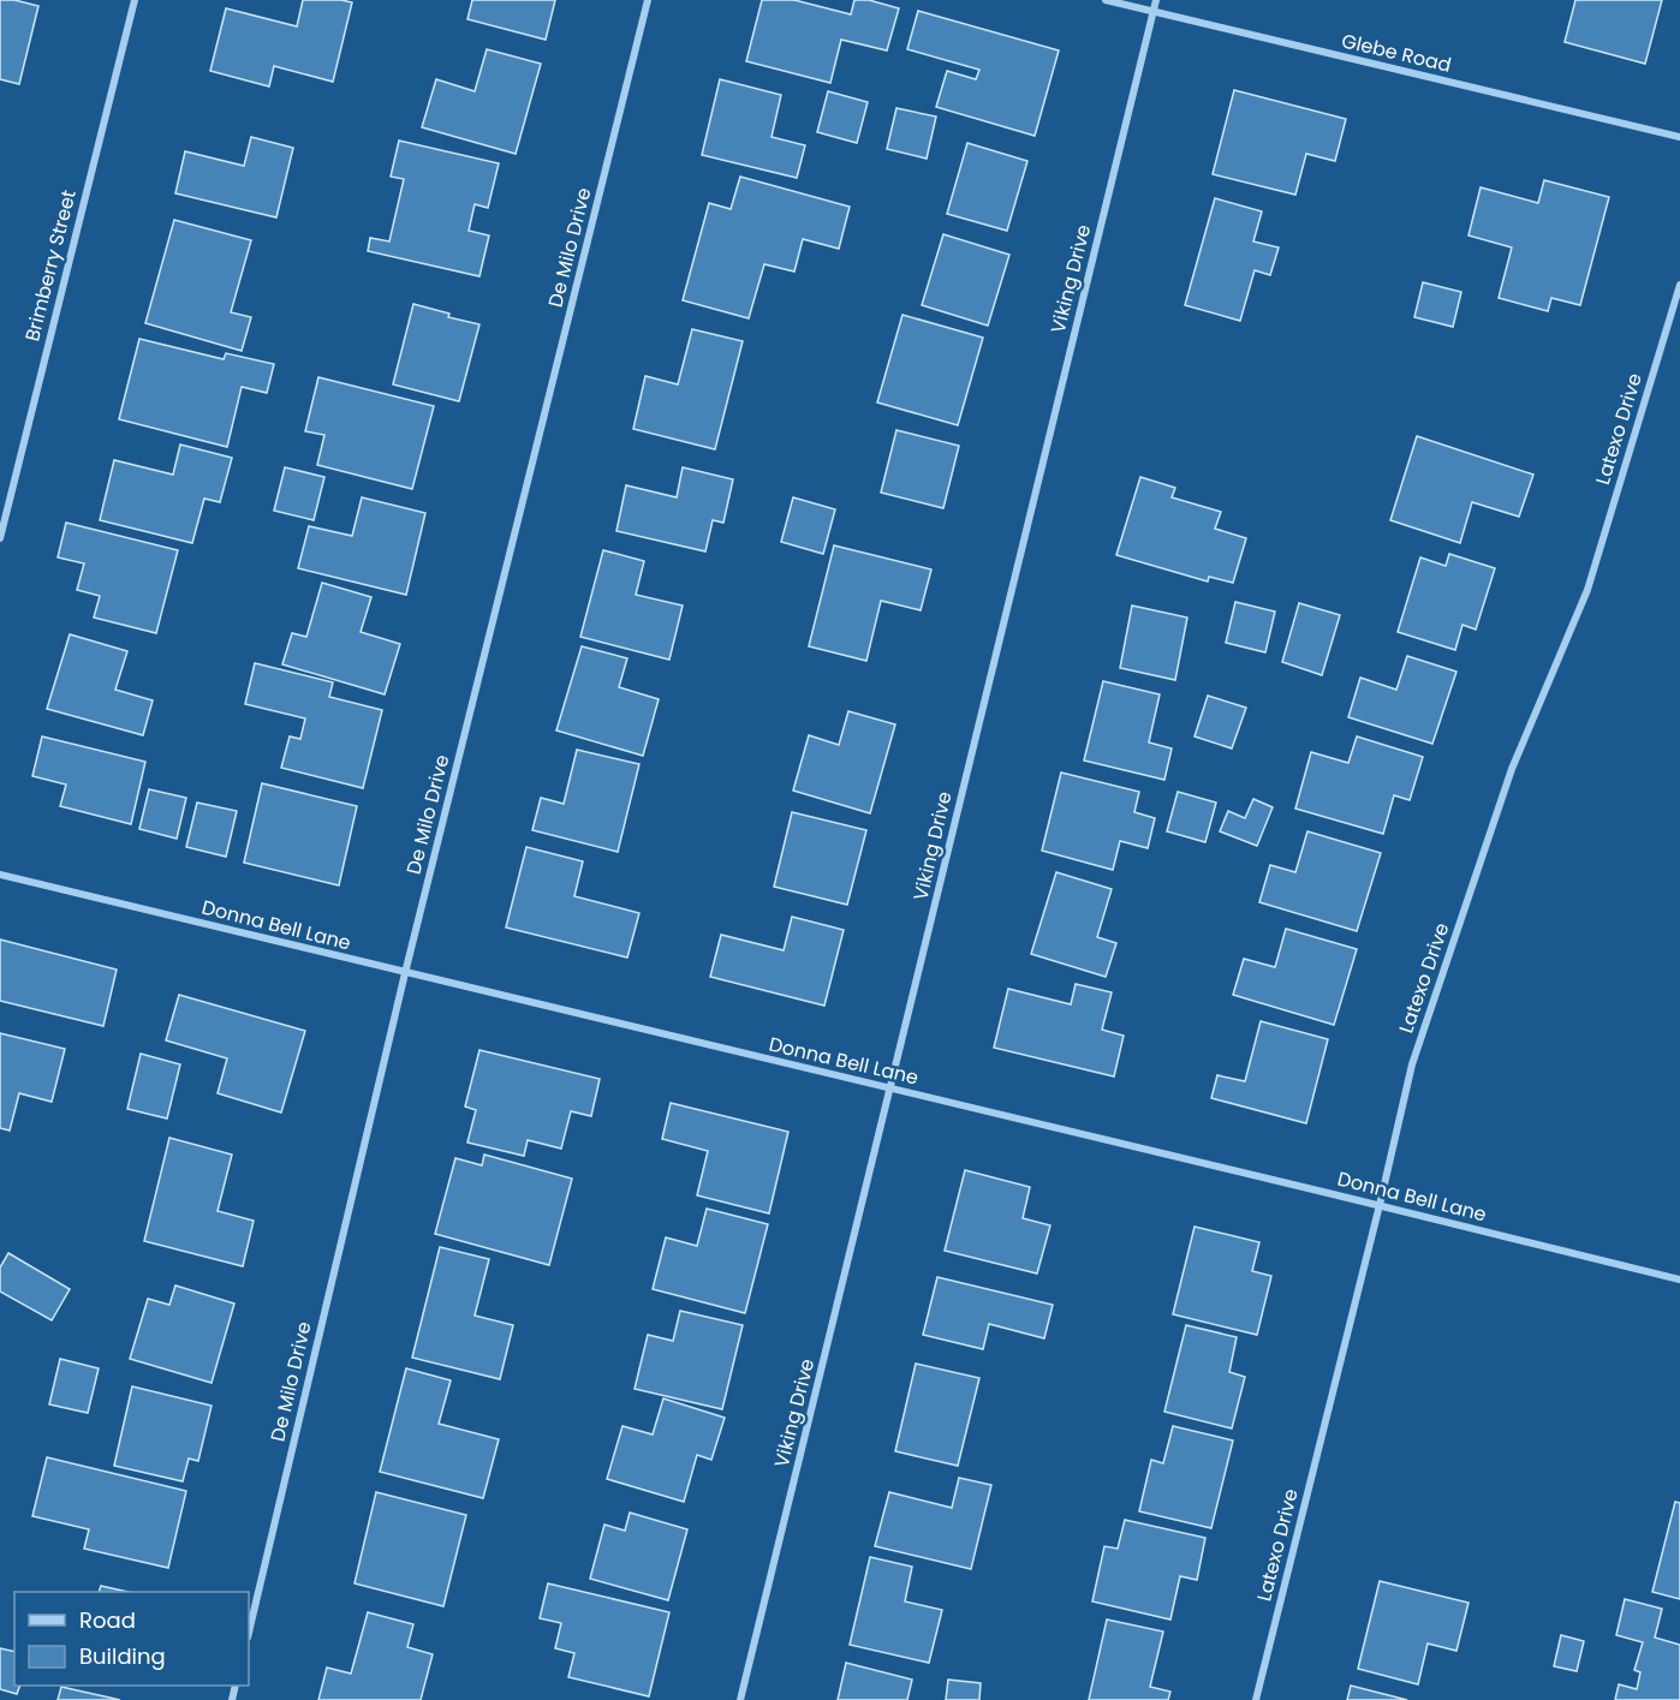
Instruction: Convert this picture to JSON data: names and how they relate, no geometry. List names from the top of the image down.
{
  "streets": {
    "street": [
      "Glebe Road",
      "De Milo Drive",
      "Brimberry Street",
      "Viking Drive",
      "Latexo Drive",
      "Donna Bell Lane"
    ]
  },
  "crossings": [
    ["Glebe Road", "Viking Drive"],
    ["De Milo Drive", "Donna Bell Lane"],
    ["Viking Drive", "Donna Bell Lane"],
    ["Latexo Drive", "Donna Bell Lane"]
  ],
  "legend": ["Road", "Building"]
}
